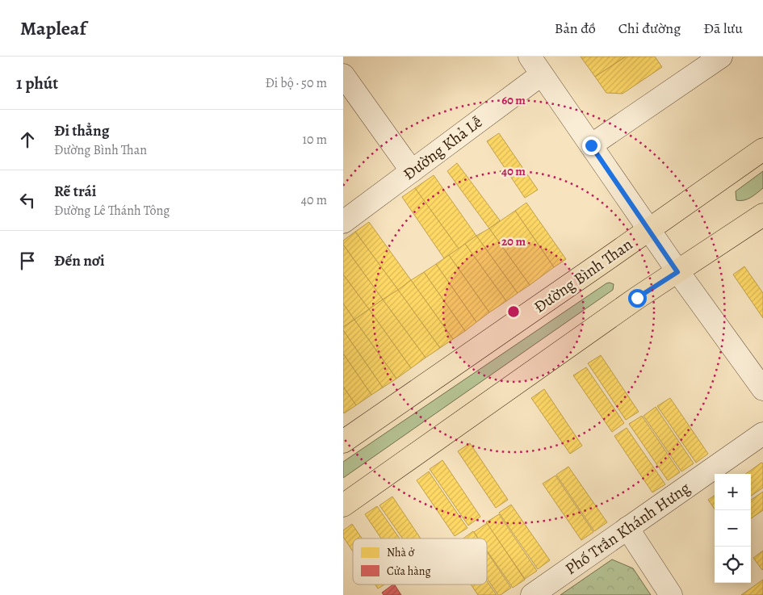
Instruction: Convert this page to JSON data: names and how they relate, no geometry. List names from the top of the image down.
{
  "streets": {
    "main road": ["Đường Bình Than"],
    "street": ["Đường Khả Lễ", "Phố Trần Khánh Hưng"]
  },
  "legend": ["Nhà ở", "Cửa hàng"],
  "page": {
    "header": "Mapleaf",
    "nav": ["Bản đồ", "Chỉ đường", "Đã lưu"],
    "heading": ["1 phút", "Đi bộ · 50 m"],
    "list": [
      ["Đi thẳng", "Đường Bình Than", "10 m"],
      ["Rẽ trái", "Đường Lê Thánh Tông", "40 m"],
      "Đến nơi"
    ],
    "map_buttons": ["+", "−"]
  },
  "rings": ["60 m", "40 m", "20 m"]
}
